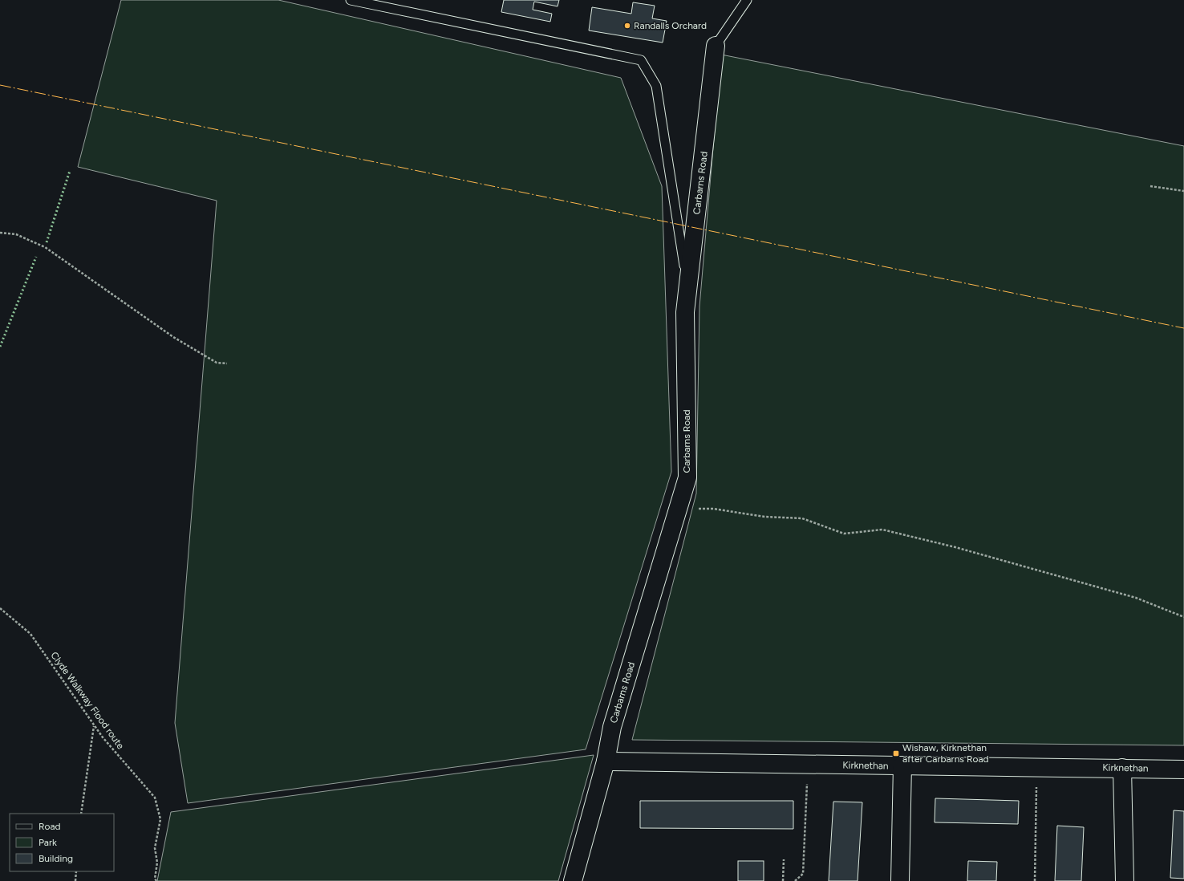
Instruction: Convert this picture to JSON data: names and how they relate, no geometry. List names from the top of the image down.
{
  "streets": {
    "street": ["Carbarns Road", "Kirknethan"],
    "path": ["Clyde Walkway Flood route"]
  },
  "crossings": [
    ["Carbarns Road", "Kirknethan"]
  ],
  "places": {
    "other": ["Randalls Orchard"],
    "transit": ["Wishaw, Kirknethan after Carbarns Road"]
  },
  "legend": ["Road", "Park", "Building"]
}
